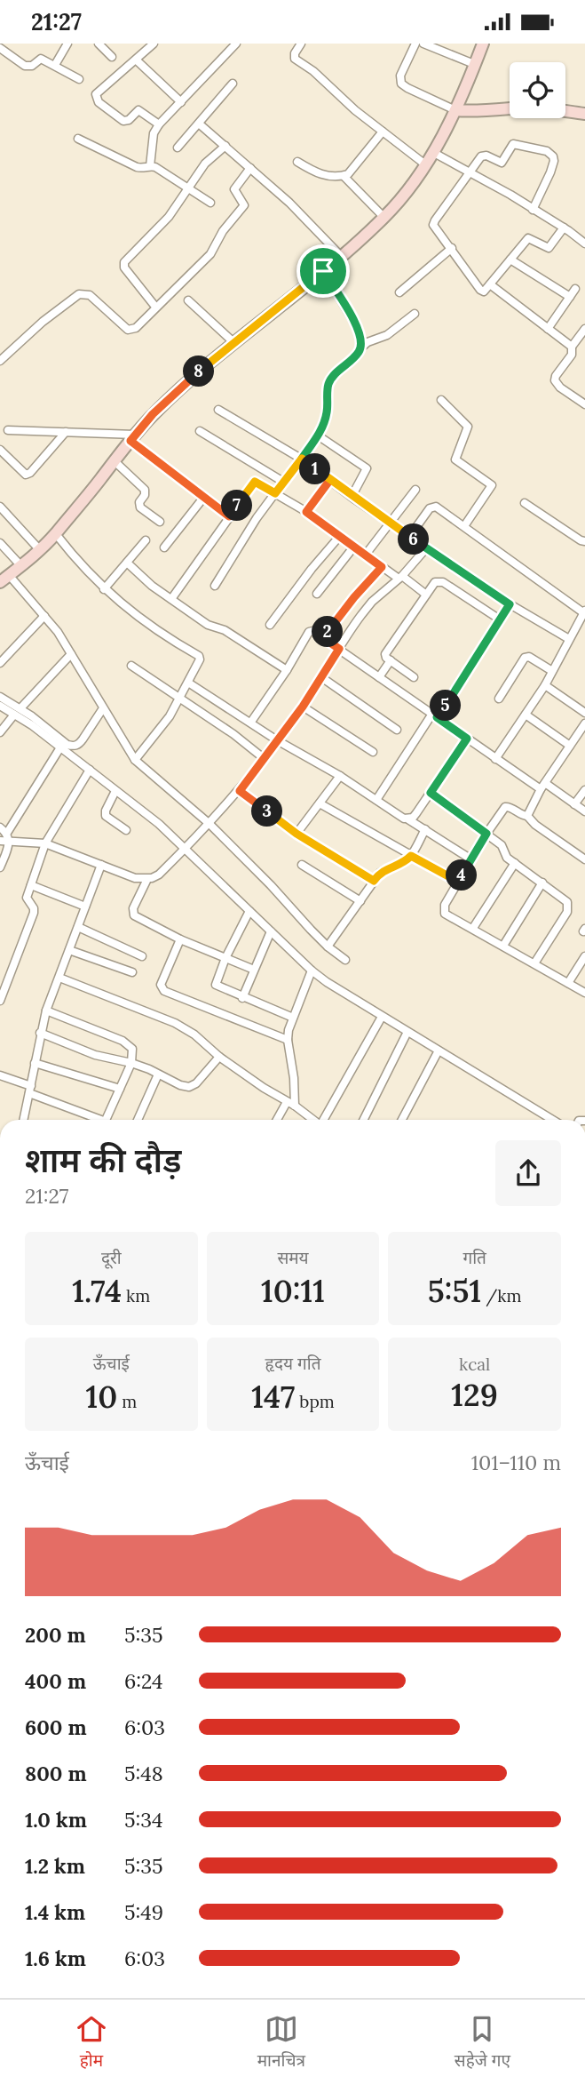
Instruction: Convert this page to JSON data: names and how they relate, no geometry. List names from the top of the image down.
{
  "page": {
    "status": "21:27",
    "pins": [
      "8",
      "1",
      "7",
      "6",
      "2",
      "5",
      "3",
      "4"
    ],
    "heading": ["शाम की दौड़", "21:27"],
    "stats": [
      ["दूरी", "1.74 km"],
      ["समय", "10:11"],
      ["गति", "5:51 /km"],
      ["ऊँचाई", "10 m"],
      ["हृदय गति", "147 bpm"],
      ["kcal", "129"]
    ],
    "chart": ["ऊँचाई", "101–110 m"],
    "list": [
      {
        "name": "200 m",
        "note": "5:35"
      },
      {
        "name": "400 m",
        "note": "6:24"
      },
      {
        "name": "600 m",
        "note": "6:03"
      },
      {
        "name": "800 m",
        "note": "5:48"
      },
      {
        "name": "1.0 km",
        "note": "5:34"
      },
      {
        "name": "1.2 km",
        "note": "5:35"
      },
      {
        "name": "1.4 km",
        "note": "5:49"
      },
      {
        "name": "1.6 km",
        "note": "6:03"
      }
    ],
    "tabs": ["होम", "मानचित्र", "सहेजे गए"]
  }
}
